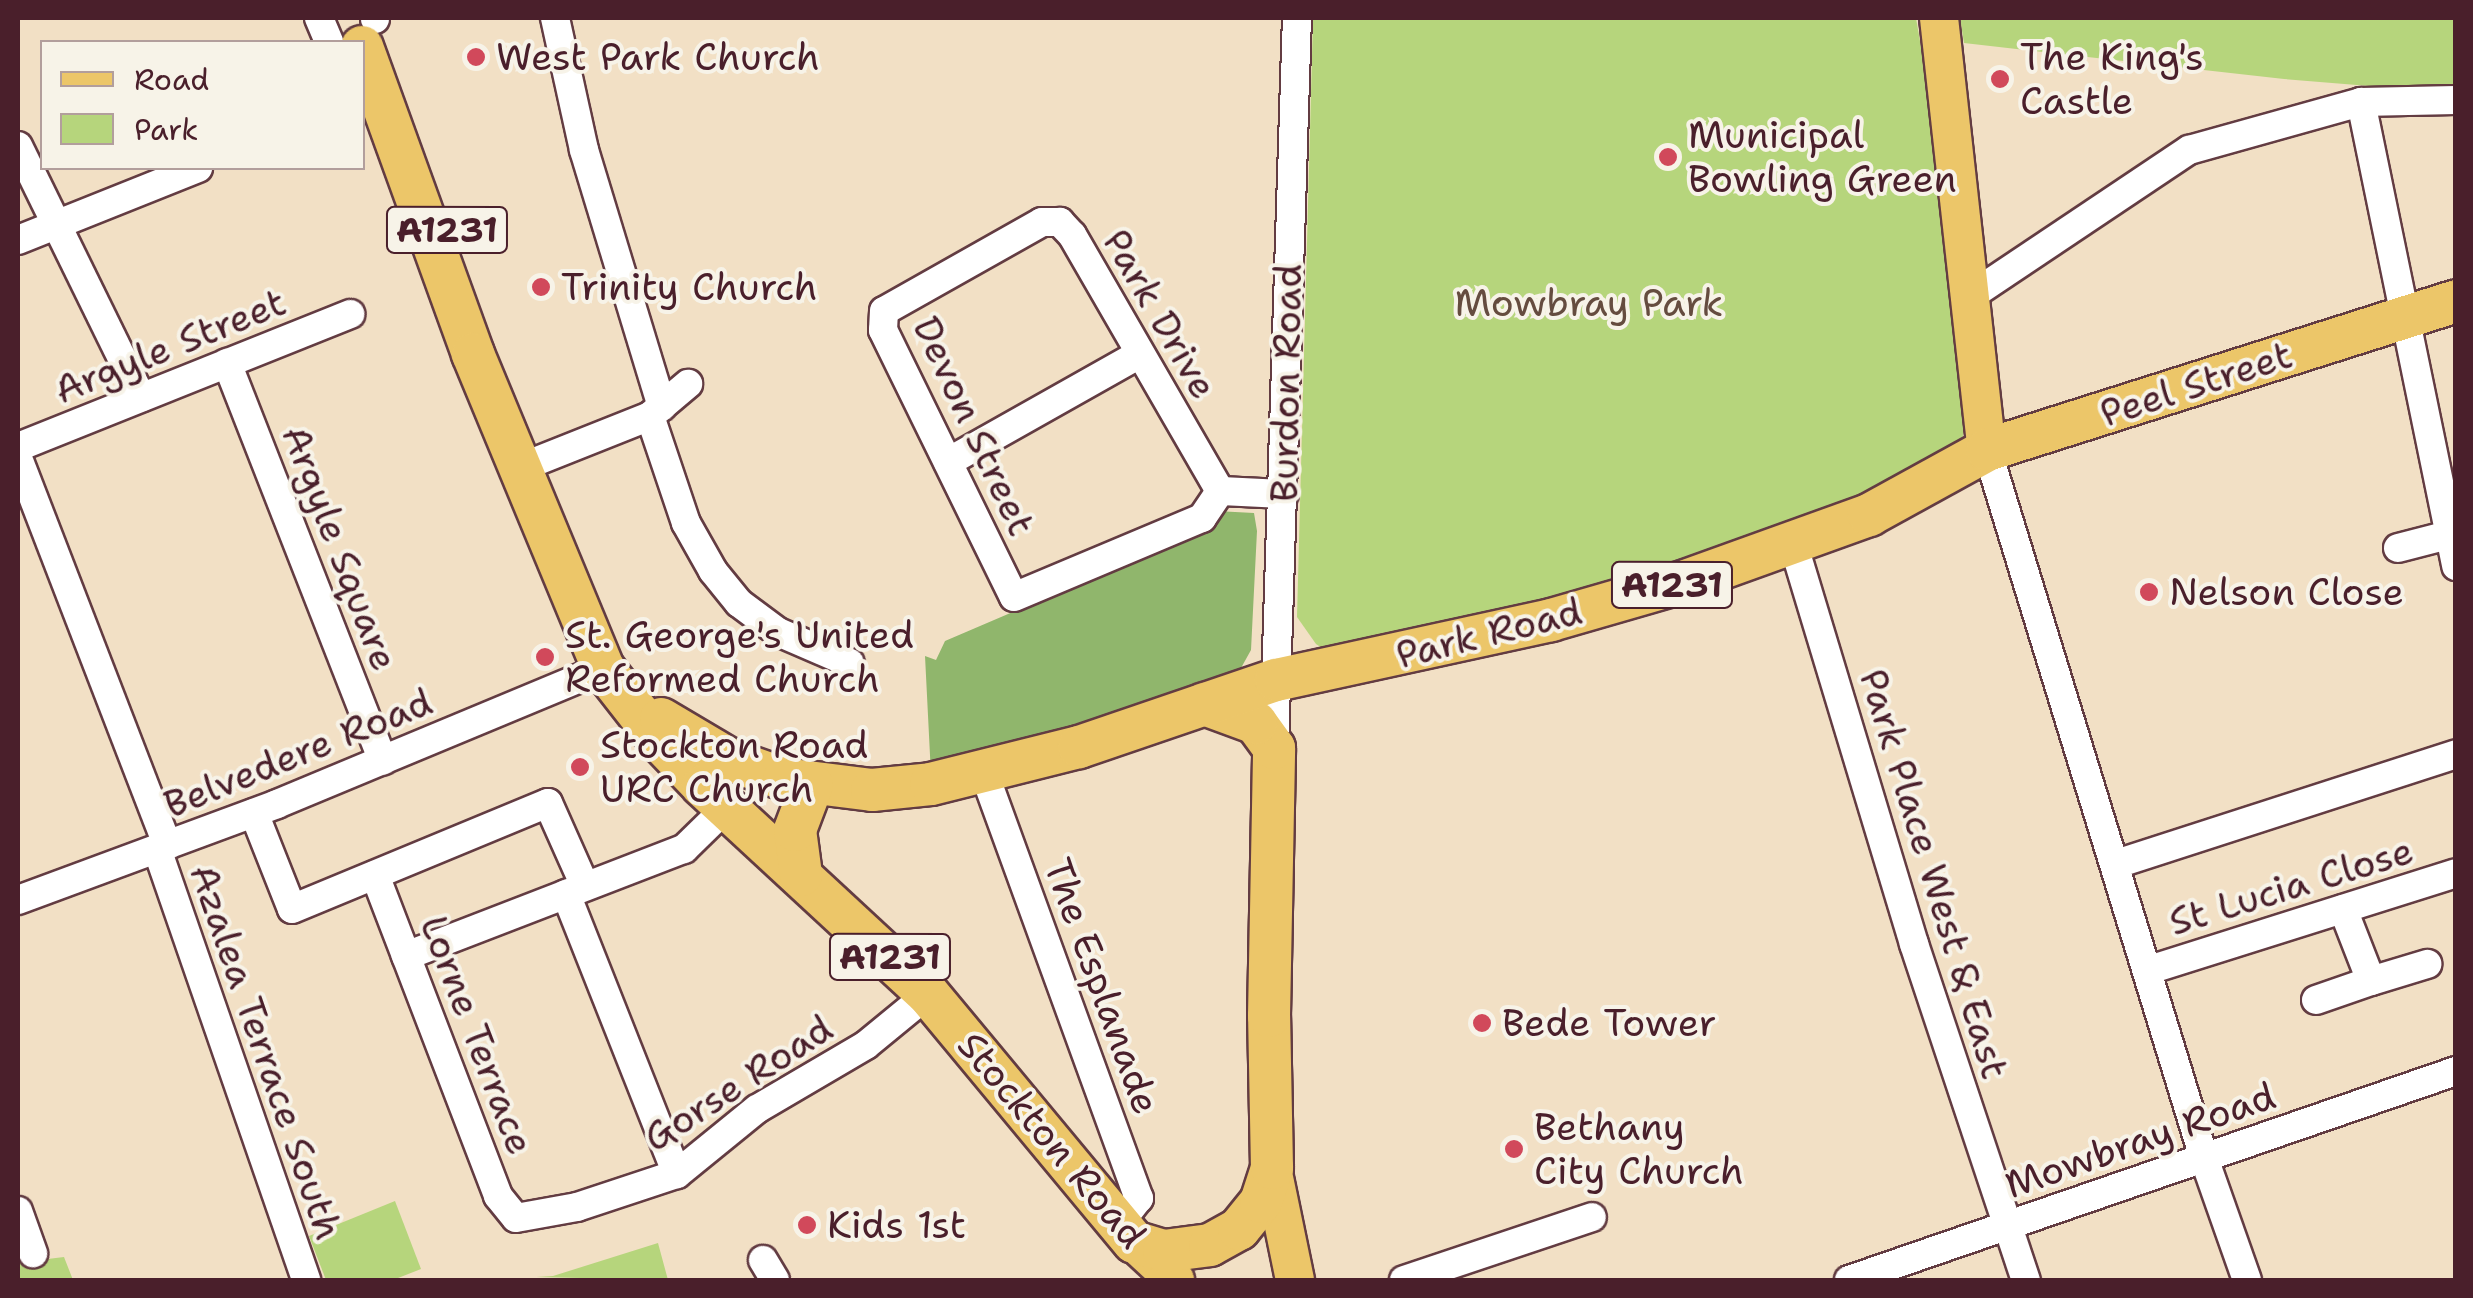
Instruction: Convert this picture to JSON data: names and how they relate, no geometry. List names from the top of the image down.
{
  "streets": {
    "highway": [
      "A1231",
      "Burdon Road",
      "Peel Street",
      "Park Road",
      "Stockton Road"
    ],
    "street": [
      "Park Drive",
      "Argyle Street",
      "Devon Street",
      "Argyle Square",
      "Belvedere Road",
      "Park Place West & East",
      "St Lucia Close",
      "The Esplanade",
      "Lorne Terrace",
      "Azalea Terrace South",
      "Gorse Road",
      "Mowbray Road"
    ]
  },
  "crossings": [
    ["A1231", "Burdon Road"],
    ["A1231", "Peel Street"],
    ["A1231", "Park Road"],
    ["A1231", "The Esplanade"],
    ["A1231", "Stockton Road"],
    ["Park Drive", "Devon Street"],
    ["Argyle Street", "Argyle Square"],
    ["Burdon Road", "Park Road"],
    ["Peel Street", "Park Road"],
    ["Argyle Square", "Belvedere Road"],
    ["Park Road", "Belvedere Road"],
    ["Park Road", "Park Place West & East"],
    ["Park Road", "The Esplanade"],
    ["Park Road", "Stockton Road"],
    ["Belvedere Road", "Azalea Terrace South"],
    ["Belvedere Road", "Stockton Road"],
    ["Park Place West & East", "Mowbray Road"],
    ["The Esplanade", "Stockton Road"],
    ["Lorne Terrace", "Gorse Road"],
    ["Gorse Road", "Stockton Road"]
  ],
  "parks": ["Mowbray Park"],
  "places": [
    "West Park Church",
    "The King's Castle",
    "Municipal Bowling Green",
    "Trinity Church",
    "Nelson Close",
    "St. George's United Reformed Church",
    "Stockton Road URC Church",
    "Bede Tower",
    "Bethany City Church",
    "Kids 1st"
  ],
  "legend": ["Road", "Park"]
}
